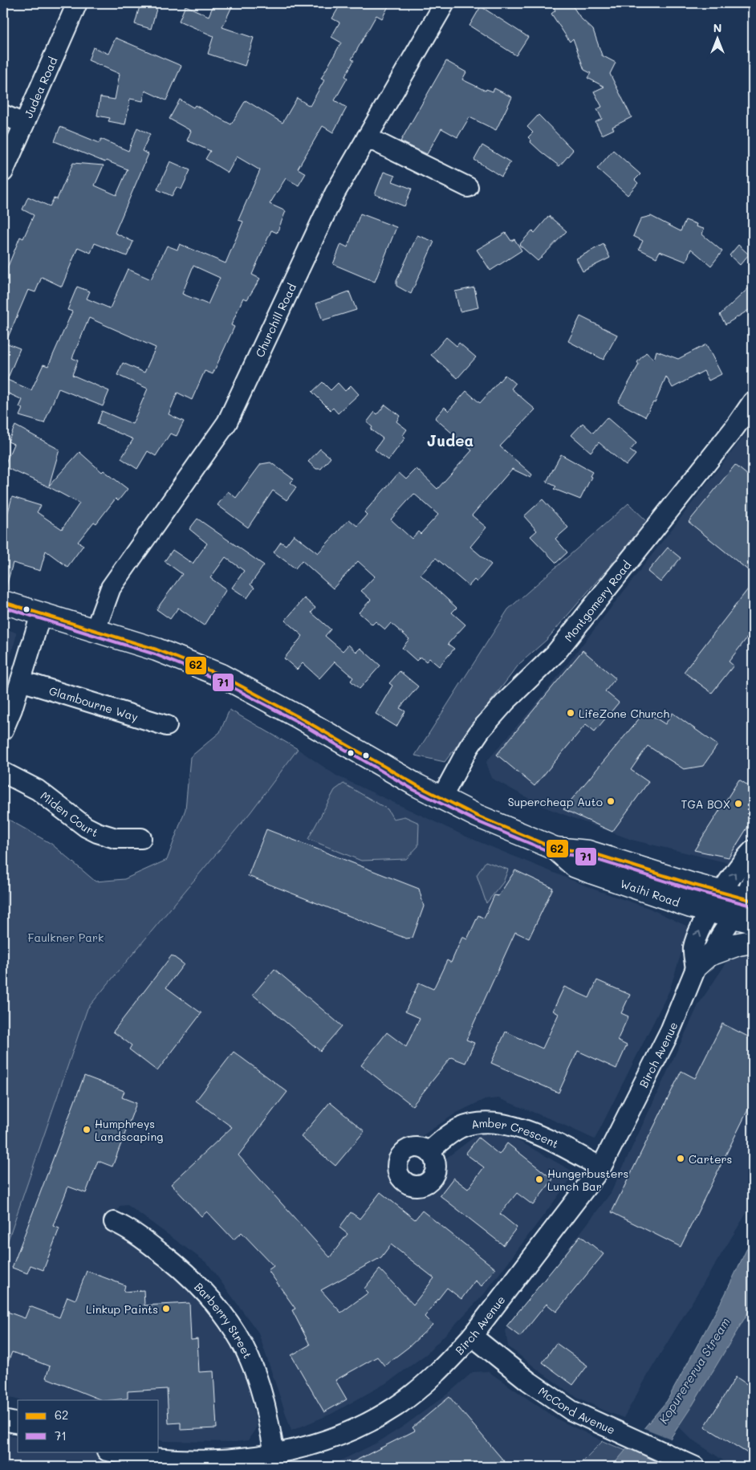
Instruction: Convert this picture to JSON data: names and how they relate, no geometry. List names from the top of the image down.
{
  "streets": {
    "main road": ["Waihi Road"],
    "street": [
      "Judea Road",
      "Churchill Road",
      "Montgomery Road",
      "Glambourne Way",
      "Miden Court",
      "Birch Avenue",
      "Amber Crescent",
      "Barberry Street",
      "McCord Avenue"
    ]
  },
  "crossings": [
    ["Churchill Road", "Waihi Road"],
    ["Montgomery Road", "Waihi Road"],
    ["Waihi Road", "Birch Avenue"],
    ["Birch Avenue", "Amber Crescent"],
    ["Birch Avenue", "Barberry Street"],
    ["Birch Avenue", "McCord Avenue"]
  ],
  "districts": ["Judea"],
  "water": ["Kopurererua Stream"],
  "parks": ["Faulkner Park"],
  "places": [
    "LifeZone Church",
    "Supercheap Auto",
    "TGA BOX",
    "Humphreys Landscaping",
    "Carters",
    "Hungerbusters Lunch Bar",
    "Linkup Paints"
  ],
  "lines": ["transit line 62", "transit line 71"],
  "legend": ["62", "71"],
  "north": "top"
}
